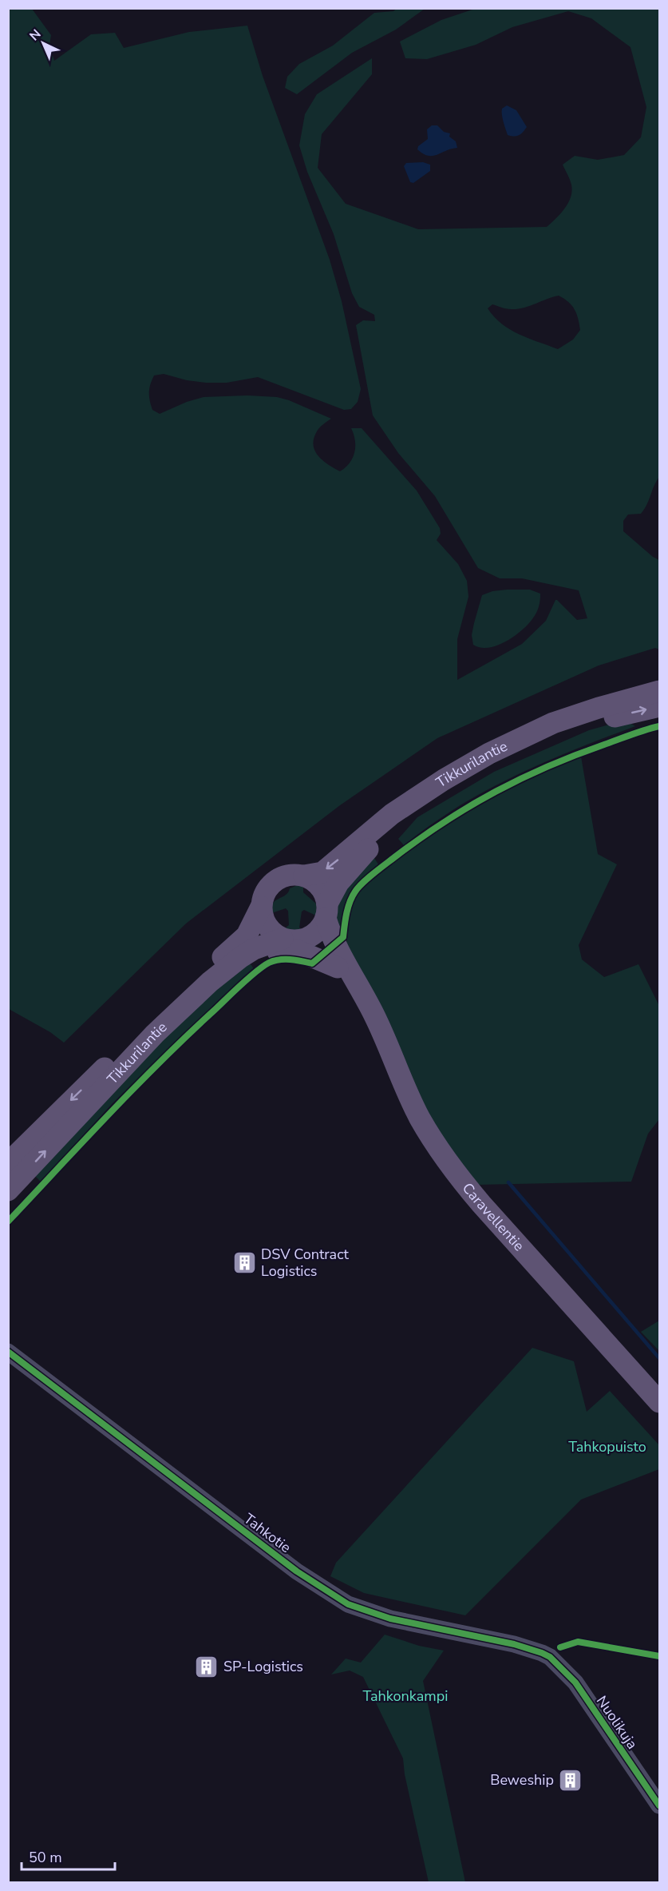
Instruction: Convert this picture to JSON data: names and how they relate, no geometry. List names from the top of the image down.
{
  "streets": {
    "main road": ["Tikkurilantie", "Caravellentie"],
    "street": ["Tahkotie", "Nuolikuja"]
  },
  "crossings": [
    ["Tikkurilantie", "Caravellentie"],
    ["Tahkotie", "Nuolikuja"]
  ],
  "parks": ["Tahkopuisto", "Tahkonkampi"],
  "places": {
    "building": ["DSV Contract Logistics", "SP-Logistics", "Beweship"]
  },
  "scale_bar": "50 m",
  "north": "top left"
}
